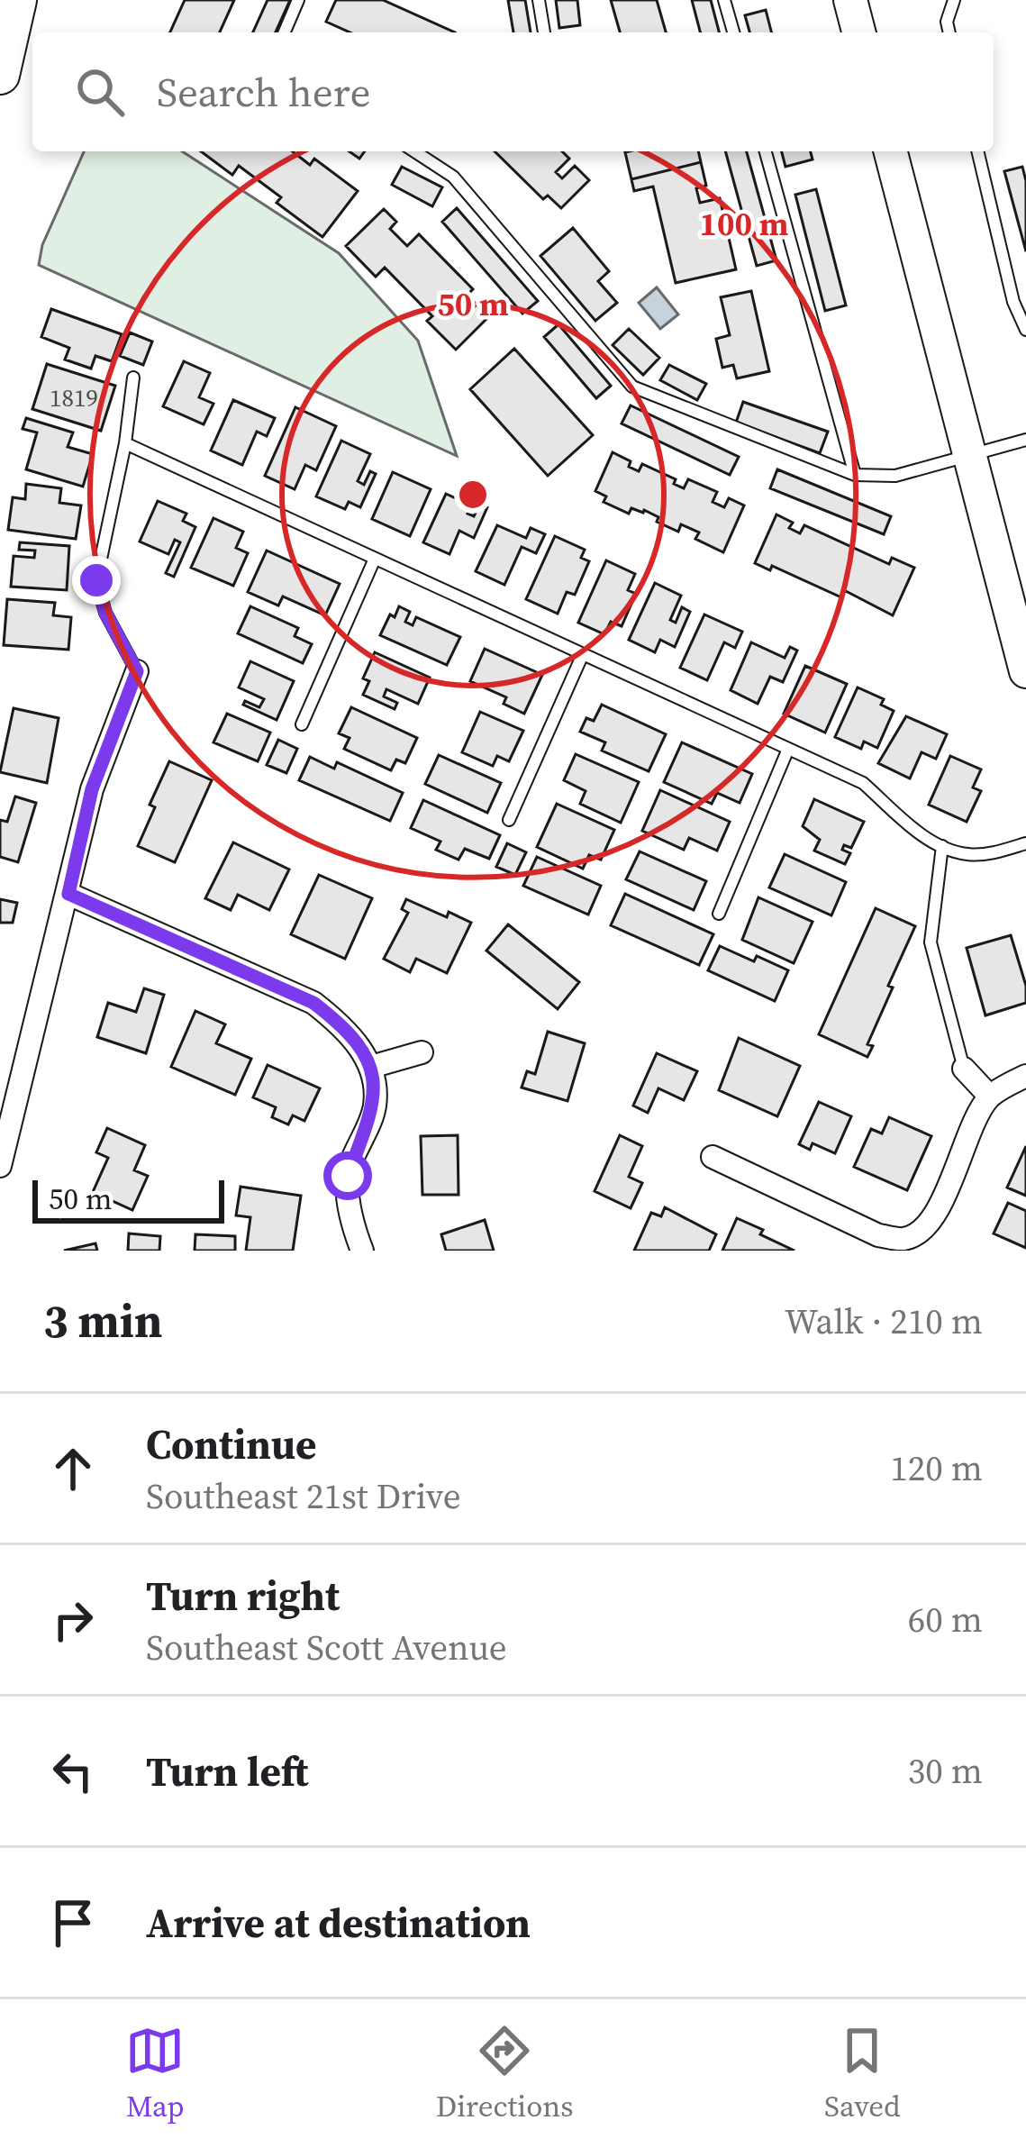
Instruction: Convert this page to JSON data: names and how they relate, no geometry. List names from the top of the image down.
{
  "house_numbers": ["1819"],
  "scale_bar": "50 m",
  "page": {
    "search": "Search here",
    "scale": "50 m",
    "heading": ["3 min", "Walk · 210 m"],
    "list": [
      ["Continue", "Southeast 21st Drive", "120 m"],
      ["Turn right", "Southeast Scott Avenue", "60 m"],
      ["Turn left", "30 m"],
      "Arrive at destination"
    ],
    "nav": ["Map", "Directions", "Saved"]
  },
  "rings": ["100 m", "50 m"]
}
